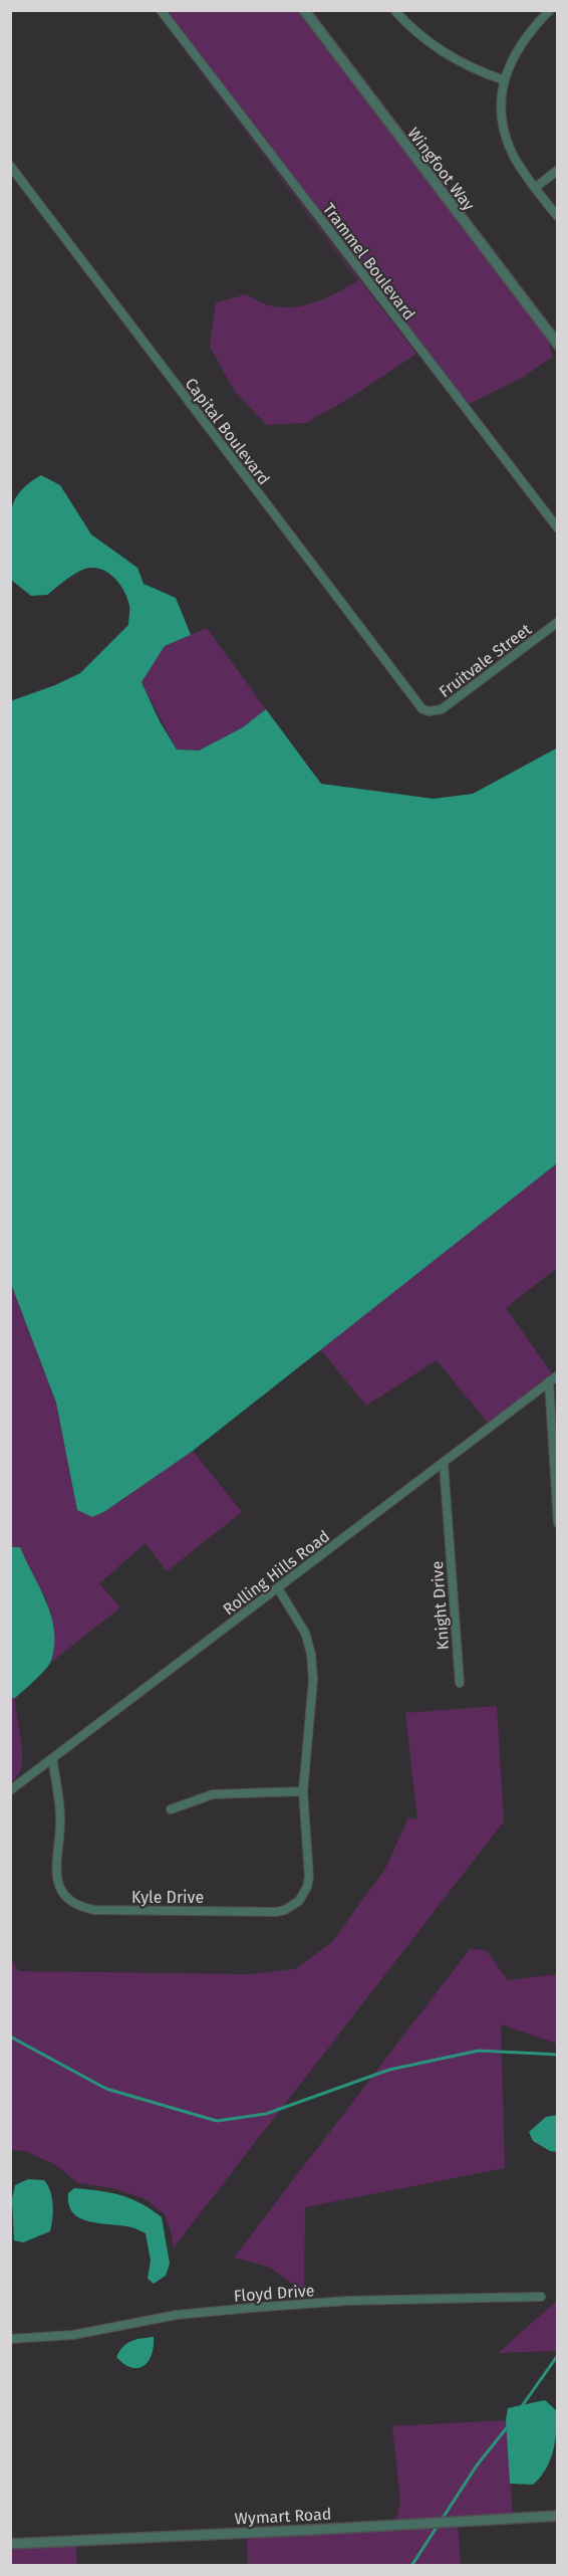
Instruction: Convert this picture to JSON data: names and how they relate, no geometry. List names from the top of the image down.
{
  "streets": {
    "street": [
      "Wingfoot Way",
      "Trammel Boulevard",
      "Capital Boulevard",
      "Fruitvale Street",
      "Rolling Hills Road",
      "Knight Drive",
      "Kyle Drive",
      "Floyd Drive",
      "Wymart Road"
    ]
  },
  "crossings": [
    ["Capital Boulevard", "Fruitvale Street"],
    ["Rolling Hills Road", "Knight Drive"],
    ["Rolling Hills Road", "Kyle Drive"]
  ]
}
